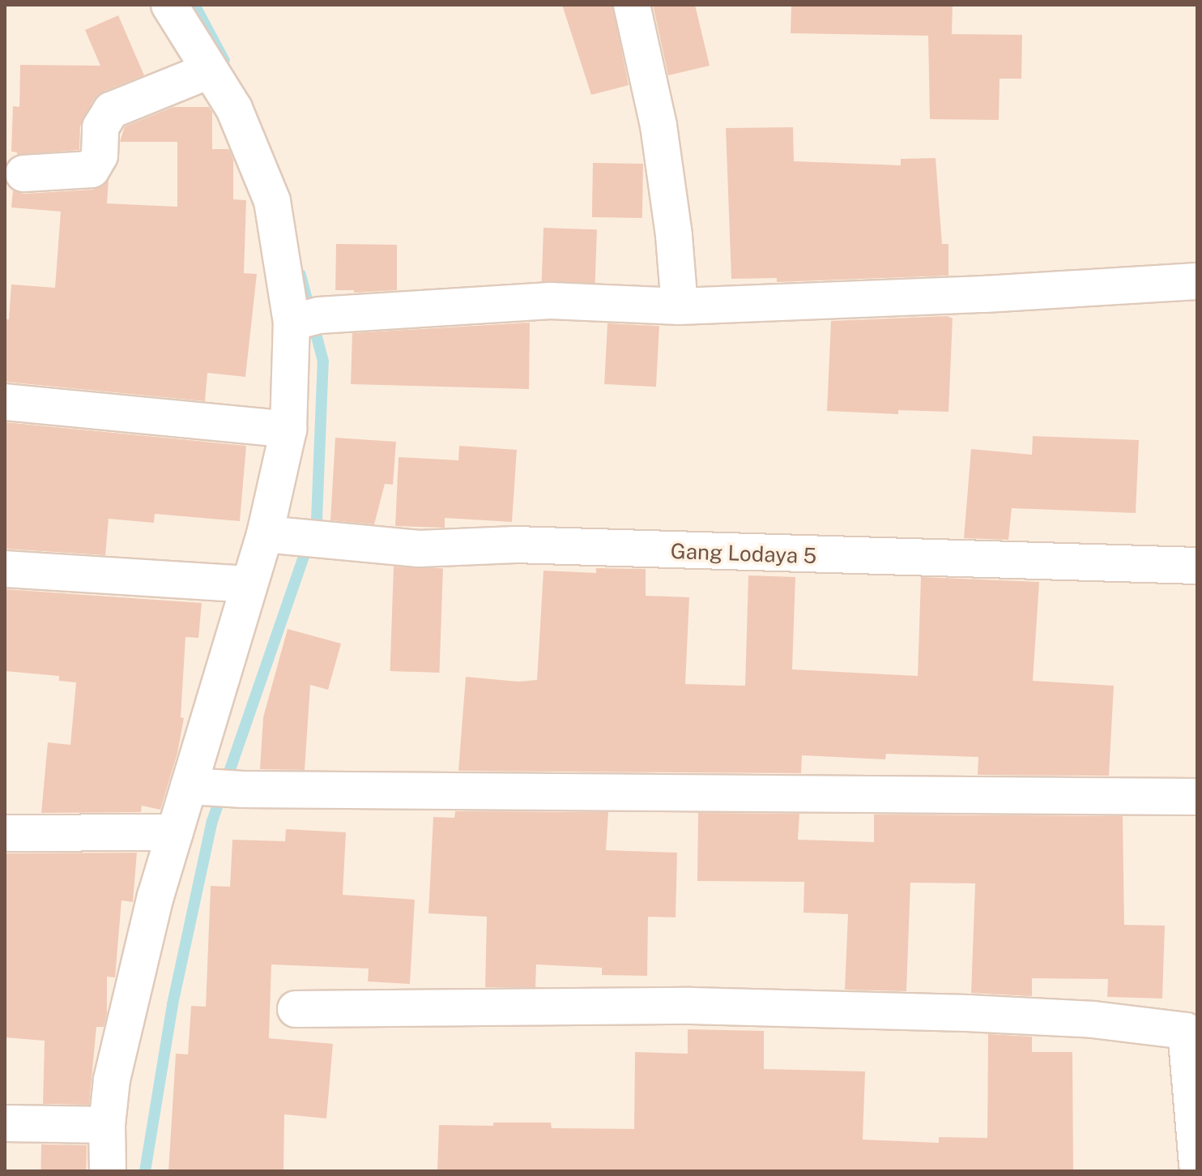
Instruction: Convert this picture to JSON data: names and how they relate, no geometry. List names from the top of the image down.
{
  "streets": {
    "street": ["Gang Lodaya 5"]
  }
}
